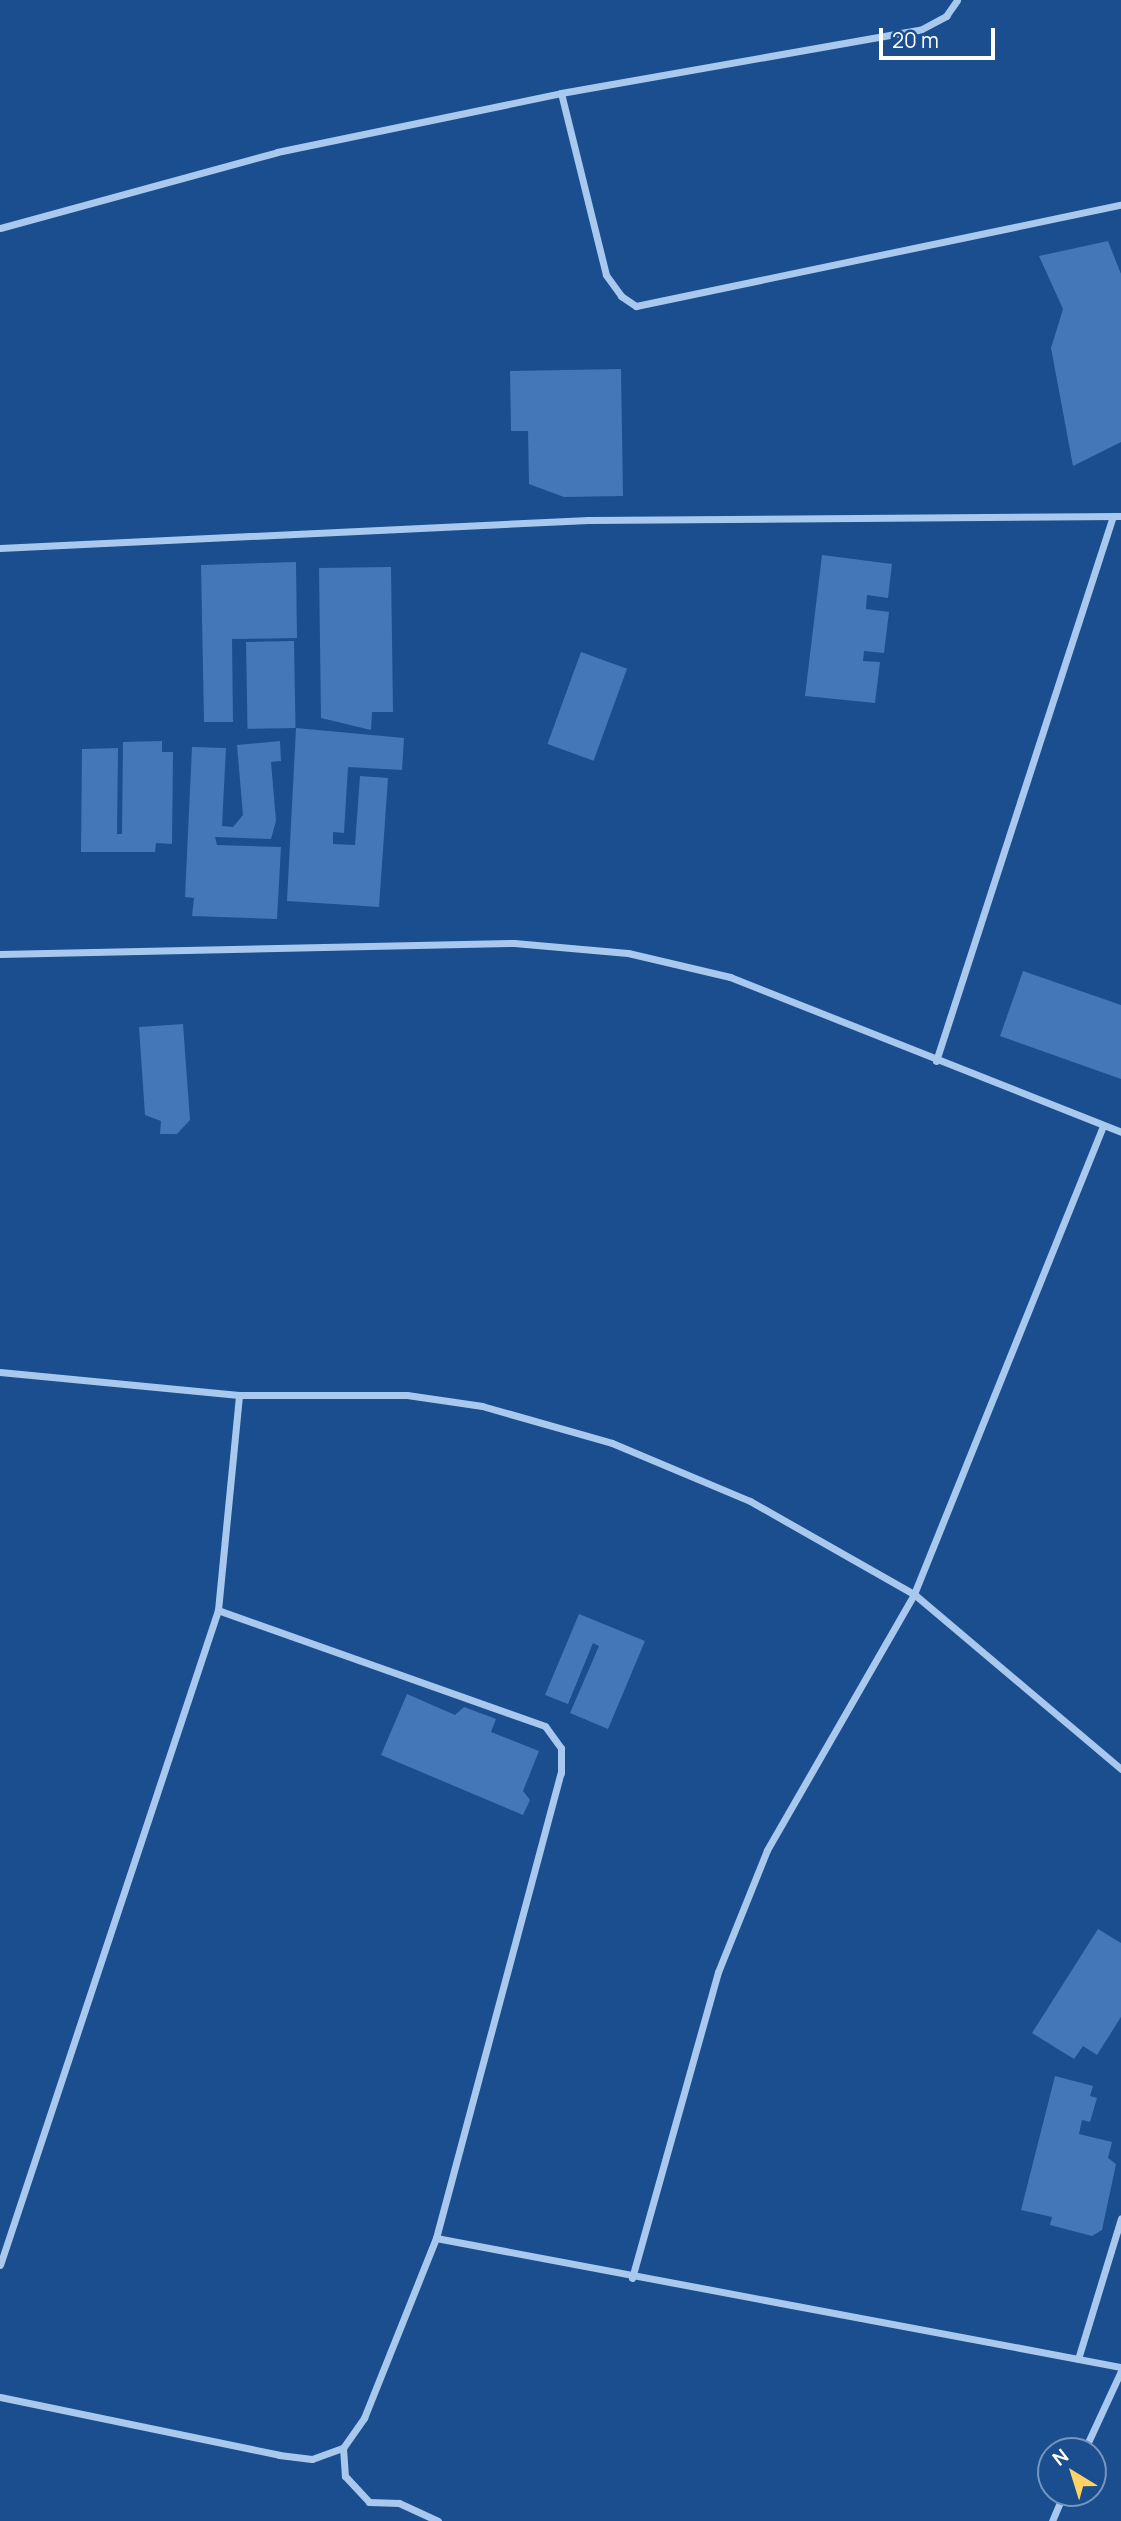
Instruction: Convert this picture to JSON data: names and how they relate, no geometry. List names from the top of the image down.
{
  "scale_bar": "20 m",
  "north": "top left"
}
